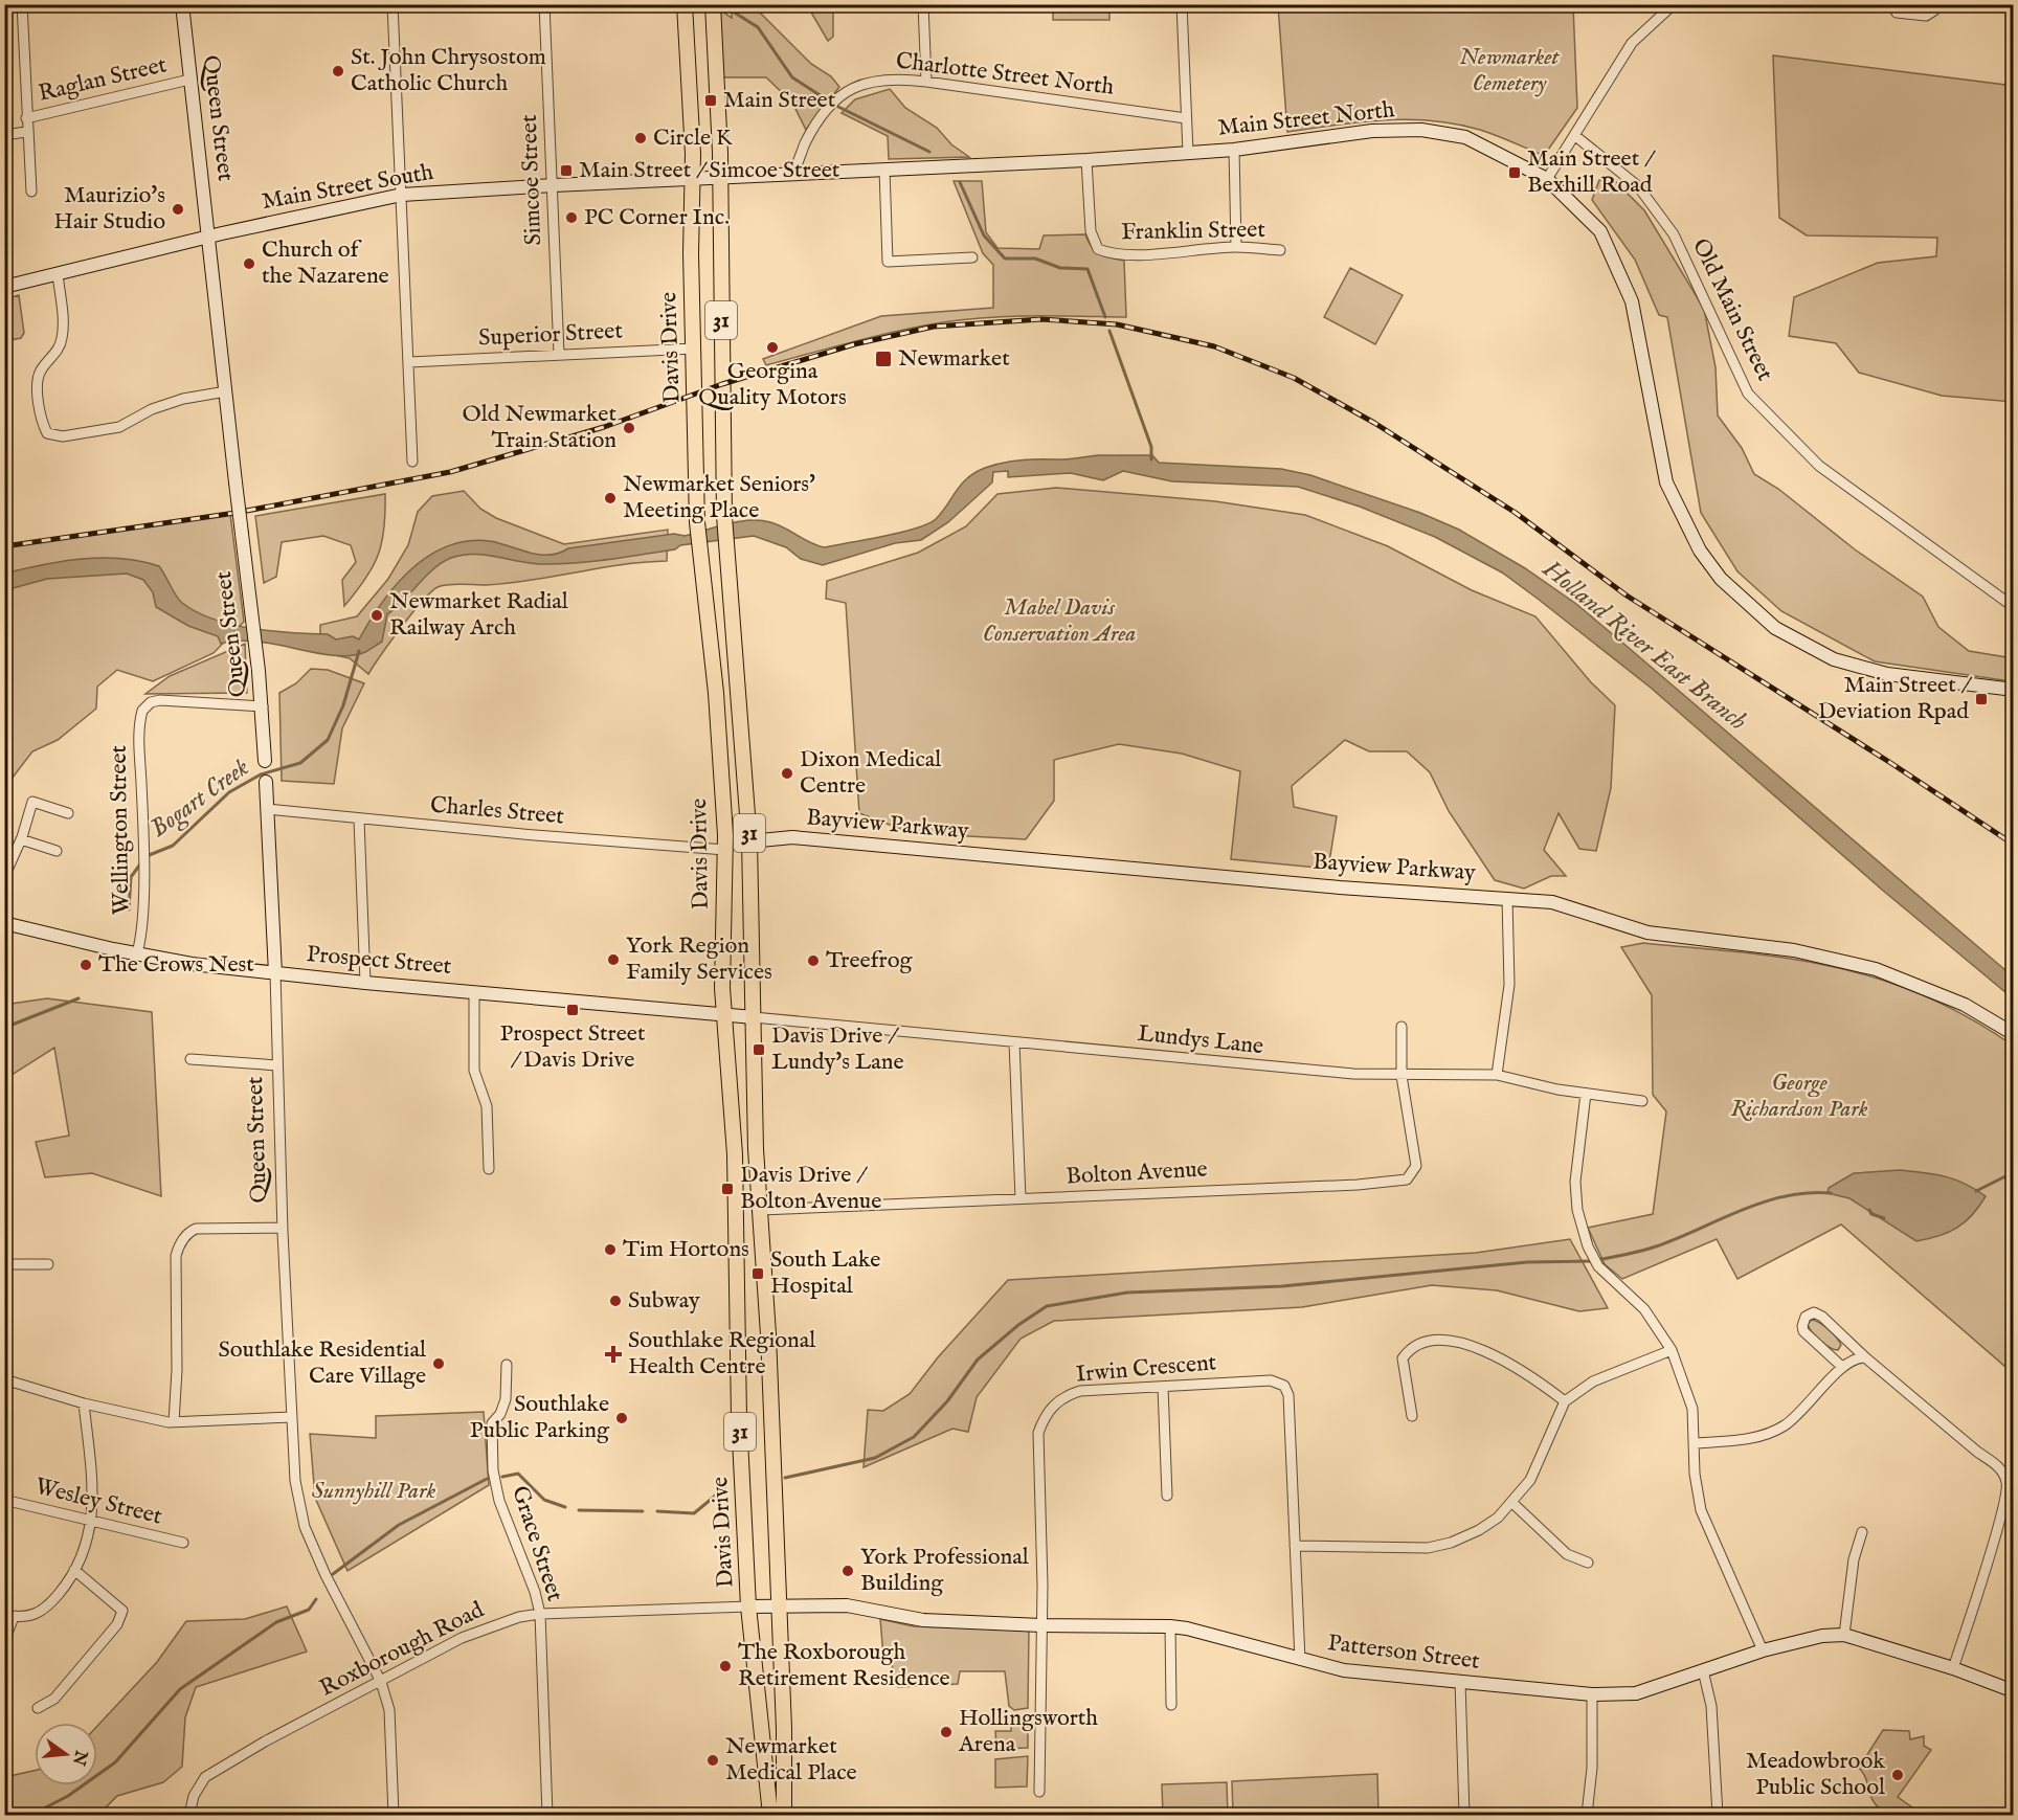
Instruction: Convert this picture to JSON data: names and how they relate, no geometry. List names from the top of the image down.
{
  "streets": {
    "main road": [
      "Queen Street",
      "Main Street North",
      "Main Street South",
      "31",
      "Davis Drive",
      "Bayview Parkway",
      "Prospect Street",
      "Patterson Street"
    ],
    "street": [
      "Charlotte Street North",
      "Raglan Street",
      "Simcoe Street",
      "Franklin Street",
      "Old Main Street",
      "Superior Street",
      "Charles Street",
      "Wellington Street",
      "Lundys Lane",
      "Bolton Avenue",
      "Irwin Crescent",
      "Wesley Street",
      "Grace Street",
      "Roxborough Road"
    ]
  },
  "crossings": [
    ["Charlotte Street North", "Main Street North"],
    ["Raglan Street", "Queen Street"],
    ["Queen Street", "Main Street South"],
    ["Queen Street", "Charles Street"],
    ["Queen Street", "Wellington Street"],
    ["Queen Street", "Prospect Street"],
    ["Queen Street", "Roxborough Road"],
    ["Main Street North", "Main Street South"],
    ["Main Street North", "Franklin Street"],
    ["Main Street North", "Davis Drive"],
    ["Simcoe Street", "Main Street South"],
    ["Simcoe Street", "Superior Street"],
    ["Main Street South", "Davis Drive"],
    ["Superior Street", "Davis Drive"],
    ["Davis Drive", "Charles Street"],
    ["Davis Drive", "Bayview Parkway"],
    ["Davis Drive", "Prospect Street"],
    ["Davis Drive", "Lundys Lane"],
    ["Davis Drive", "Bolton Avenue"],
    ["Davis Drive", "Roxborough Road"],
    ["Davis Drive", "Patterson Street"],
    ["Wellington Street", "Prospect Street"],
    ["Prospect Street", "Lundys Lane"],
    ["Lundys Lane", "Bolton Avenue"],
    ["Irwin Crescent", "Patterson Street"],
    ["Grace Street", "Roxborough Road"],
    ["Roxborough Road", "Patterson Street"]
  ],
  "water": ["Holland River East Branch", "Bogart Creek"],
  "parks": [
    "Newmarket Cemetery",
    "Mabel Davis Conservation Area",
    "George Richardson Park",
    "Sunnyhill Park"
  ],
  "places": {
    "other": [
      "St. John Chrysostom Catholic Church",
      "Circle K",
      "Maurizio's Hair Studio",
      "PC Corner Inc.",
      "Church of the Nazarene",
      "Georgina Quality Motors",
      "Old Newmarket Train Station",
      "Newmarket Seniors' Meeting Place",
      "Newmarket Radial Railway Arch",
      "Dixon Medical Centre",
      "York Region Family Services",
      "Treefrog",
      "The Crows Nest",
      "Tim Hortons",
      "Subway",
      "Southlake Residential Care Village",
      "Southlake Public Parking",
      "York Professional Building",
      "The Roxborough Retirement Residence",
      "Hollingsworth Arena",
      "Newmarket Medical Place",
      "Meadowbrook Public School"
    ],
    "transit": [
      "Main Street",
      "Main Street / Simcoe Street",
      "Main Street / Bexhill Road",
      "Newmarket",
      "Main Street / Deviation Rpad",
      "Prospect Street / Davis Drive",
      "Davis Drive / Lundy's Lane",
      "Davis Drive / Bolton Avenue",
      "South Lake Hospital"
    ],
    "health": ["Southlake Regional Health Centre"]
  },
  "north": "right"
}
